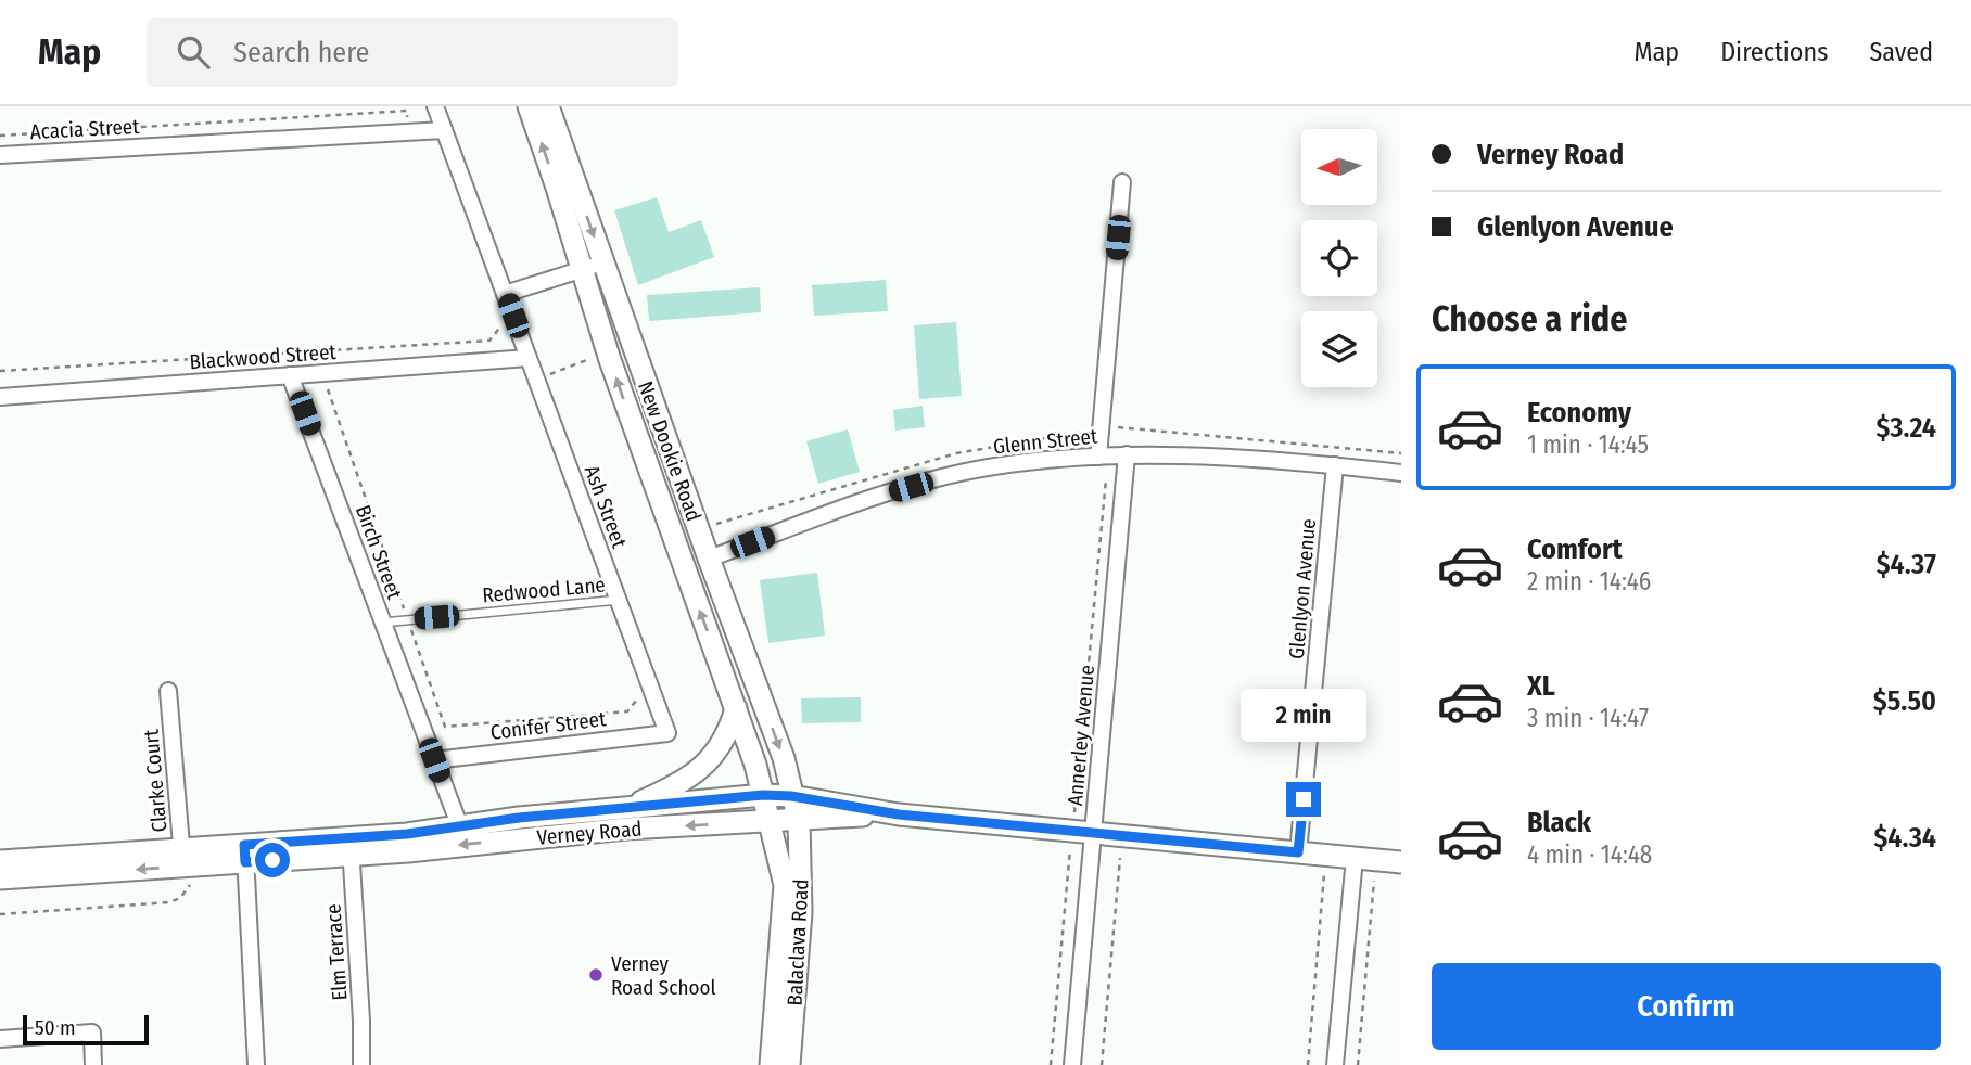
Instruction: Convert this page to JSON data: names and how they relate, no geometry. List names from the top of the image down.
{
  "streets": {
    "street": [
      "Acacia Street",
      "Blackwood Street",
      "Glenn Street",
      "New Dookie Road",
      "Ash Street",
      "Birch Street",
      "Glenlyon Avenue",
      "Conifer Street",
      "Annerley Avenue",
      "Clarke Court",
      "Verney Road",
      "Balaclava Road",
      "Elm Terrace"
    ],
    "lane": ["Redwood Lane"]
  },
  "crossings": [
    ["Acacia Street", "Ash Street"],
    ["Blackwood Street", "Ash Street"],
    ["Blackwood Street", "Birch Street"],
    ["Glenn Street", "New Dookie Road"],
    ["Glenn Street", "Glenlyon Avenue"],
    ["Glenn Street", "Annerley Avenue"],
    ["New Dookie Road", "Verney Road"],
    ["New Dookie Road", "Balaclava Road"],
    ["Ash Street", "Redwood Lane"],
    ["Ash Street", "Conifer Street"],
    ["Birch Street", "Redwood Lane"],
    ["Birch Street", "Conifer Street"],
    ["Birch Street", "Verney Road"],
    ["Clarke Court", "Verney Road"],
    ["Verney Road", "Balaclava Road"],
    ["Verney Road", "Elm Terrace"]
  ],
  "places": ["Verney Road School"],
  "scale_bar": "50 m",
  "north": "left",
  "page": {
    "header": "Map",
    "search": "Search here",
    "nav": ["Map", "Directions", "Saved"],
    "banner": ["Verney Road", "Glenlyon Avenue"],
    "heading": "Choose a ride",
    "list": [
      {
        "name": "Economy",
        "note": "1 min · 14:45",
        "value": "$3.24"
      },
      {
        "name": "Comfort",
        "note": "2 min · 14:46",
        "value": "$4.37"
      },
      {
        "name": "XL",
        "note": "3 min · 14:47",
        "value": "$5.50"
      },
      {
        "name": "Black",
        "note": "4 min · 14:48",
        "value": "$4.34"
      }
    ],
    "bubble": "2 min",
    "buttons": "Confirm",
    "scale": "50 m"
  }
}
